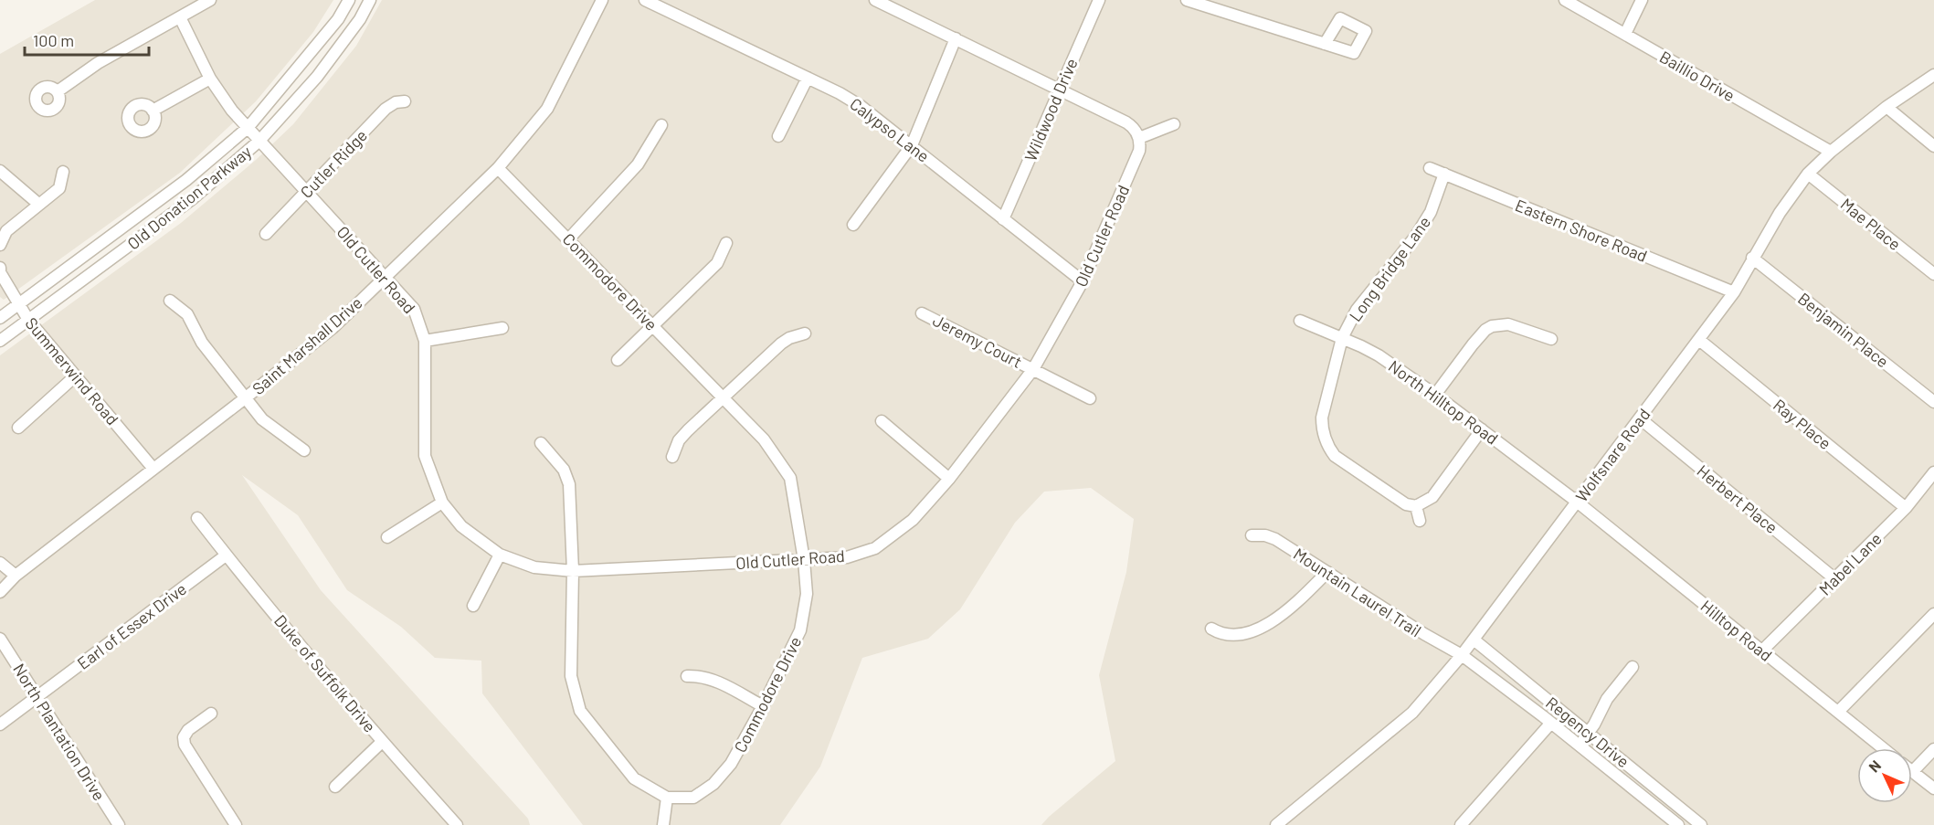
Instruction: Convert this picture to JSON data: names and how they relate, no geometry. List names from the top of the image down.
{
  "streets": {
    "street": [
      "Baillio Drive",
      "Wildwood Drive",
      "Calypso Lane",
      "Cutler Ridge",
      "Old Donation Parkway",
      "Mae Place",
      "Eastern Shore Road",
      "Old Cutler Road",
      "Long Bridge Lane",
      "Commodore Drive",
      "Benjamin Place",
      "Jeremy Court",
      "Saint Marshall Drive",
      "Summerwind Road",
      "North Hilltop Road",
      "Ray Place",
      "Wolfsnare Road",
      "Herbert Place",
      "Mabel Lane",
      "Mountain Laurel Trail",
      "Earl of Essex Drive",
      "Hilltop Road",
      "Duke of Suffolk Drive",
      "North Plantation Drive",
      "Regency Drive"
    ]
  },
  "crossings": [
    ["Baillio Drive", "Wolfsnare Road"],
    ["Wildwood Drive", "Calypso Lane"],
    ["Calypso Lane", "Old Cutler Road"],
    ["Cutler Ridge", "Old Cutler Road"],
    ["Old Donation Parkway", "Old Cutler Road"],
    ["Old Donation Parkway", "Summerwind Road"],
    ["Mae Place", "Wolfsnare Road"],
    ["Eastern Shore Road", "Long Bridge Lane"],
    ["Eastern Shore Road", "Wolfsnare Road"],
    ["Old Cutler Road", "Commodore Drive"],
    ["Old Cutler Road", "Jeremy Court"],
    ["Old Cutler Road", "Saint Marshall Drive"],
    ["Long Bridge Lane", "North Hilltop Road"],
    ["Commodore Drive", "Saint Marshall Drive"],
    ["Benjamin Place", "Wolfsnare Road"],
    ["Saint Marshall Drive", "Summerwind Road"],
    ["North Hilltop Road", "Wolfsnare Road"],
    ["North Hilltop Road", "Hilltop Road"],
    ["Ray Place", "Wolfsnare Road"],
    ["Ray Place", "Mabel Lane"],
    ["Wolfsnare Road", "Herbert Place"],
    ["Wolfsnare Road", "Mountain Laurel Trail"],
    ["Wolfsnare Road", "Hilltop Road"],
    ["Wolfsnare Road", "Regency Drive"],
    ["Herbert Place", "Mabel Lane"],
    ["Mabel Lane", "Hilltop Road"],
    ["Mountain Laurel Trail", "Regency Drive"],
    ["Earl of Essex Drive", "Duke of Suffolk Drive"],
    ["Earl of Essex Drive", "North Plantation Drive"]
  ],
  "scale_bar": "100 m",
  "north": "top left"
}
